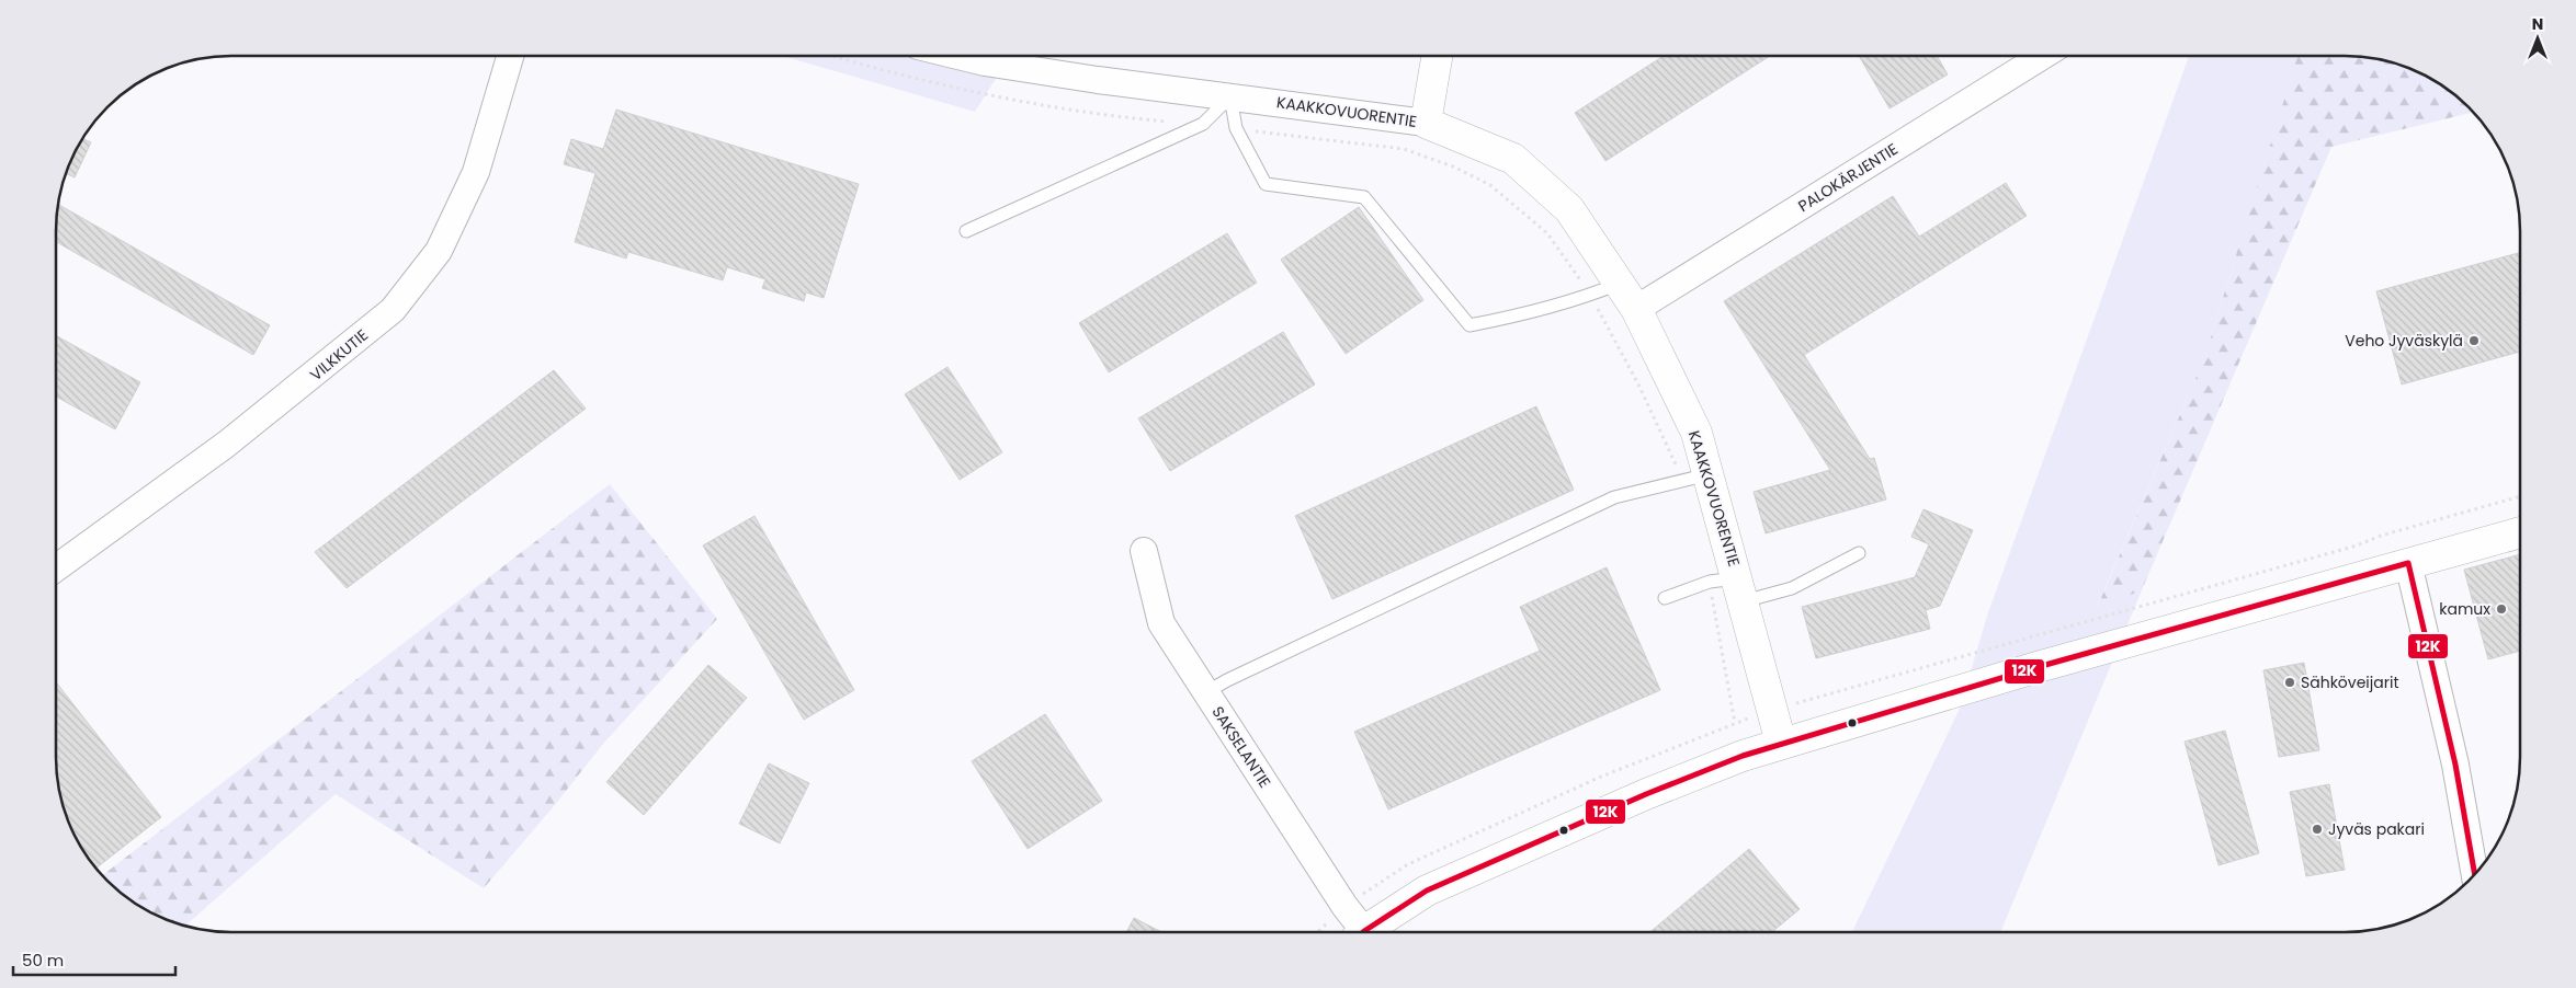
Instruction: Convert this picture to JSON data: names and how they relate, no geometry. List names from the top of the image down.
{
  "streets": {
    "street": [
      "KAAKKOVUORENTIE",
      "PALOKÄRJENTIE",
      "VILKKUTIE",
      "SAKSELANTIE"
    ]
  },
  "crossings": [
    ["KAAKKOVUORENTIE", "PALOKÄRJENTIE"]
  ],
  "places": [
    "Veho Jyväskylä",
    "kamux",
    "Sähköveijarit",
    "Jyväs pakari"
  ],
  "lines": ["transit line 12K"],
  "scale_bar": "50 m",
  "north": "top"
}
